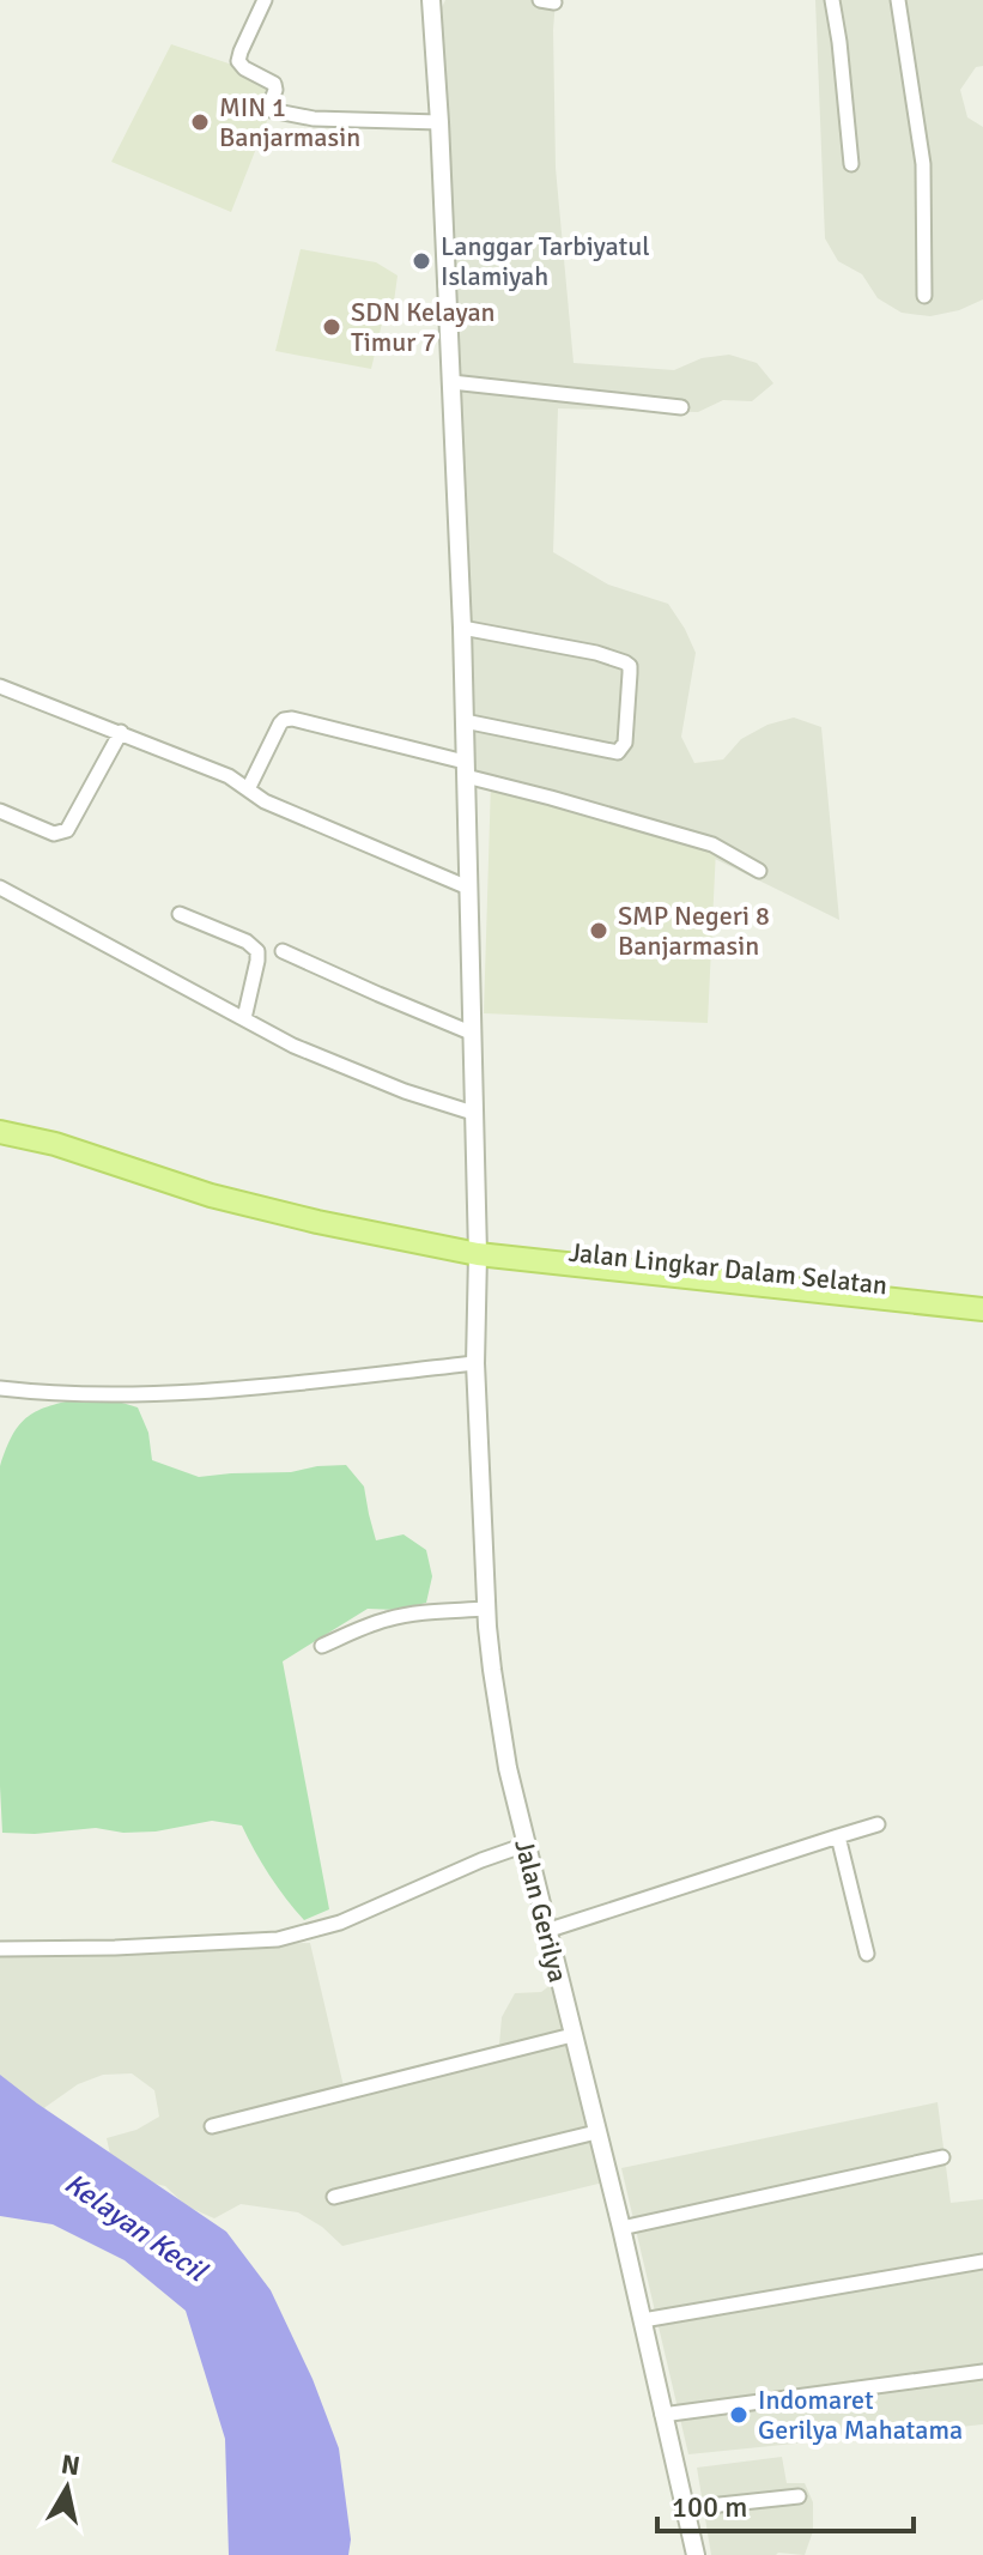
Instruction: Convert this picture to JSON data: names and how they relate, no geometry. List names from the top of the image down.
{
  "streets": {
    "main road": ["Jalan Lingkar Dalam Selatan"],
    "street": ["Jalan Gerilya"]
  },
  "crossings": [
    ["Jalan Lingkar Dalam Selatan", "Jalan Gerilya"]
  ],
  "water": ["Kelayan Kecil"],
  "places": [
    "MIN 1 Banjarmasin",
    "Langgar Tarbiyatul Islamiyah",
    "SDN Kelayan Timur 7",
    "SMP Negeri 8 Banjarmasin",
    "Indomaret Gerilya Mahatama"
  ],
  "scale_bar": "100 m",
  "north": "top"
}
